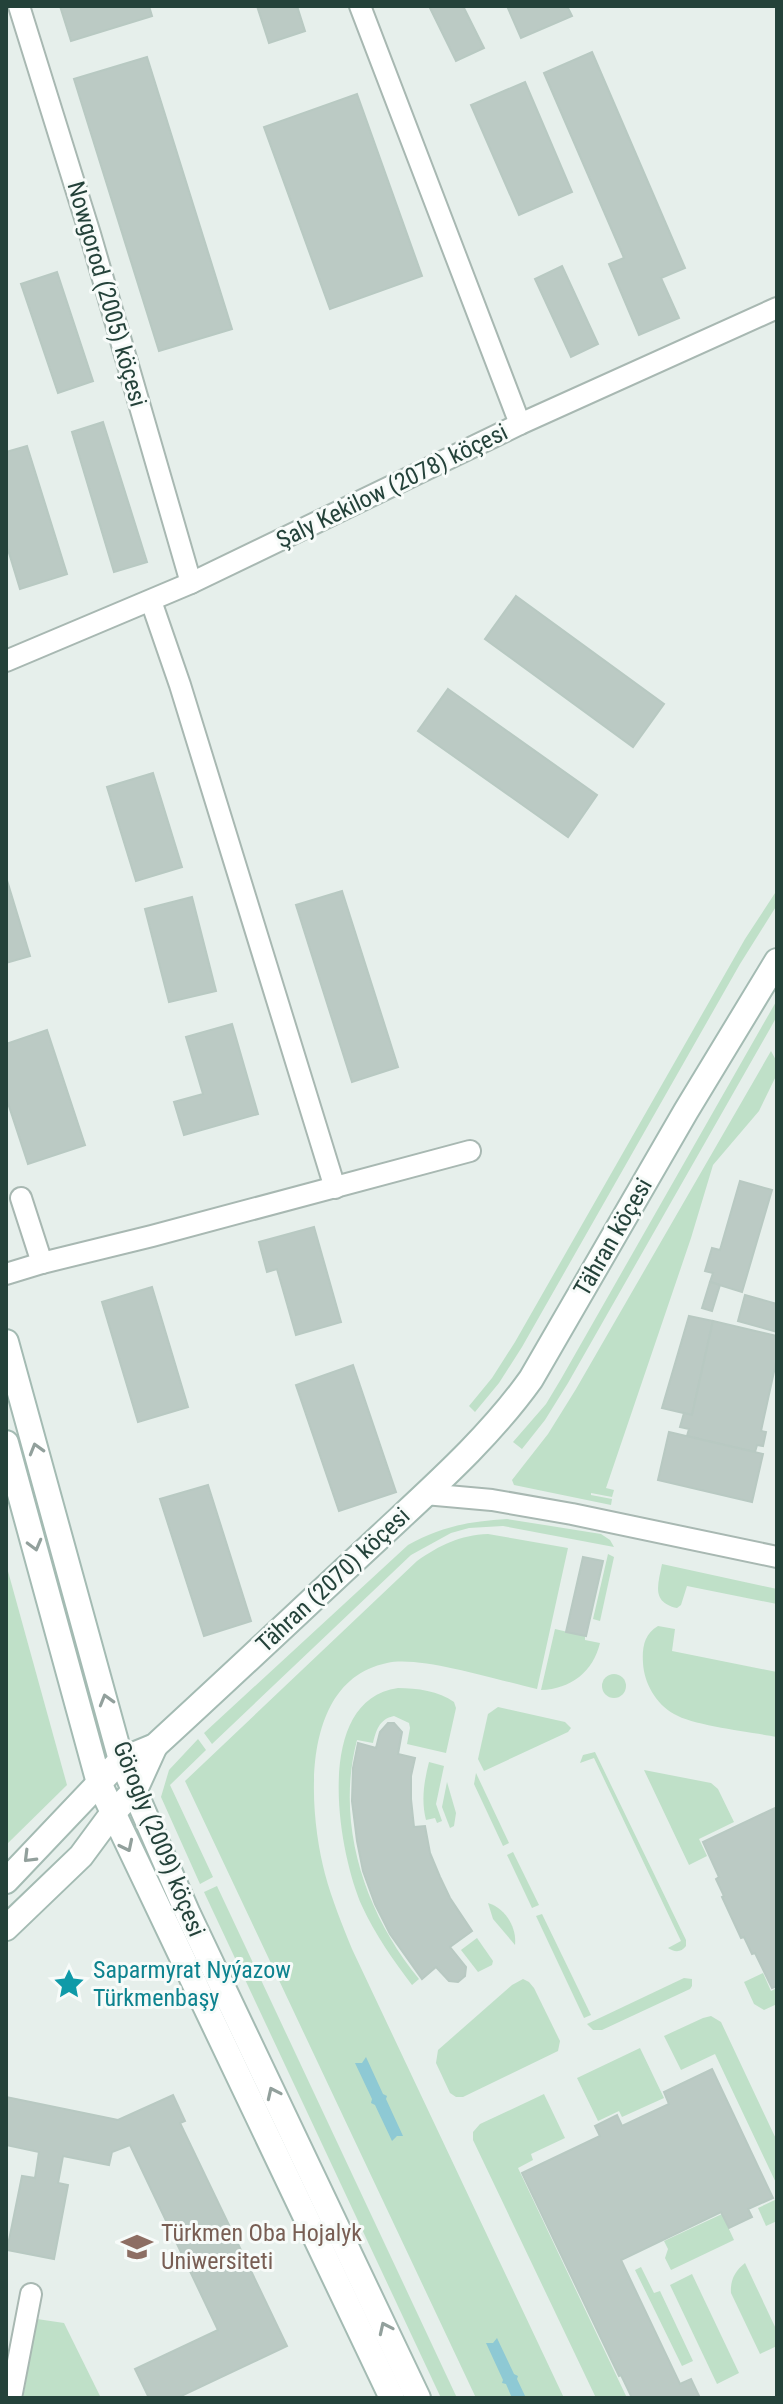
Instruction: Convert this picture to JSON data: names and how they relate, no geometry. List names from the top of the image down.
{
  "streets": {
    "main road": ["Tähran köçesi", "Tähran (2070) köçesi", "Görogly (2009) köçesi"],
    "street": ["Nowgorod (2005) köçesi", "Şaly Kekilow (2078) köçesi"]
  },
  "crossings": [
    ["Nowgorod (2005) köçesi", "Şaly Kekilow (2078) köçesi"],
    ["Tähran köçesi", "Tähran (2070) köçesi"],
    ["Tähran (2070) köçesi", "Görogly (2009) köçesi"]
  ],
  "places": {
    "place": ["Saparmyrat Nyýazow Türkmenbaşy"],
    "school or university": ["Türkmen Oba Hojalyk Uniwersiteti"]
  }
}
